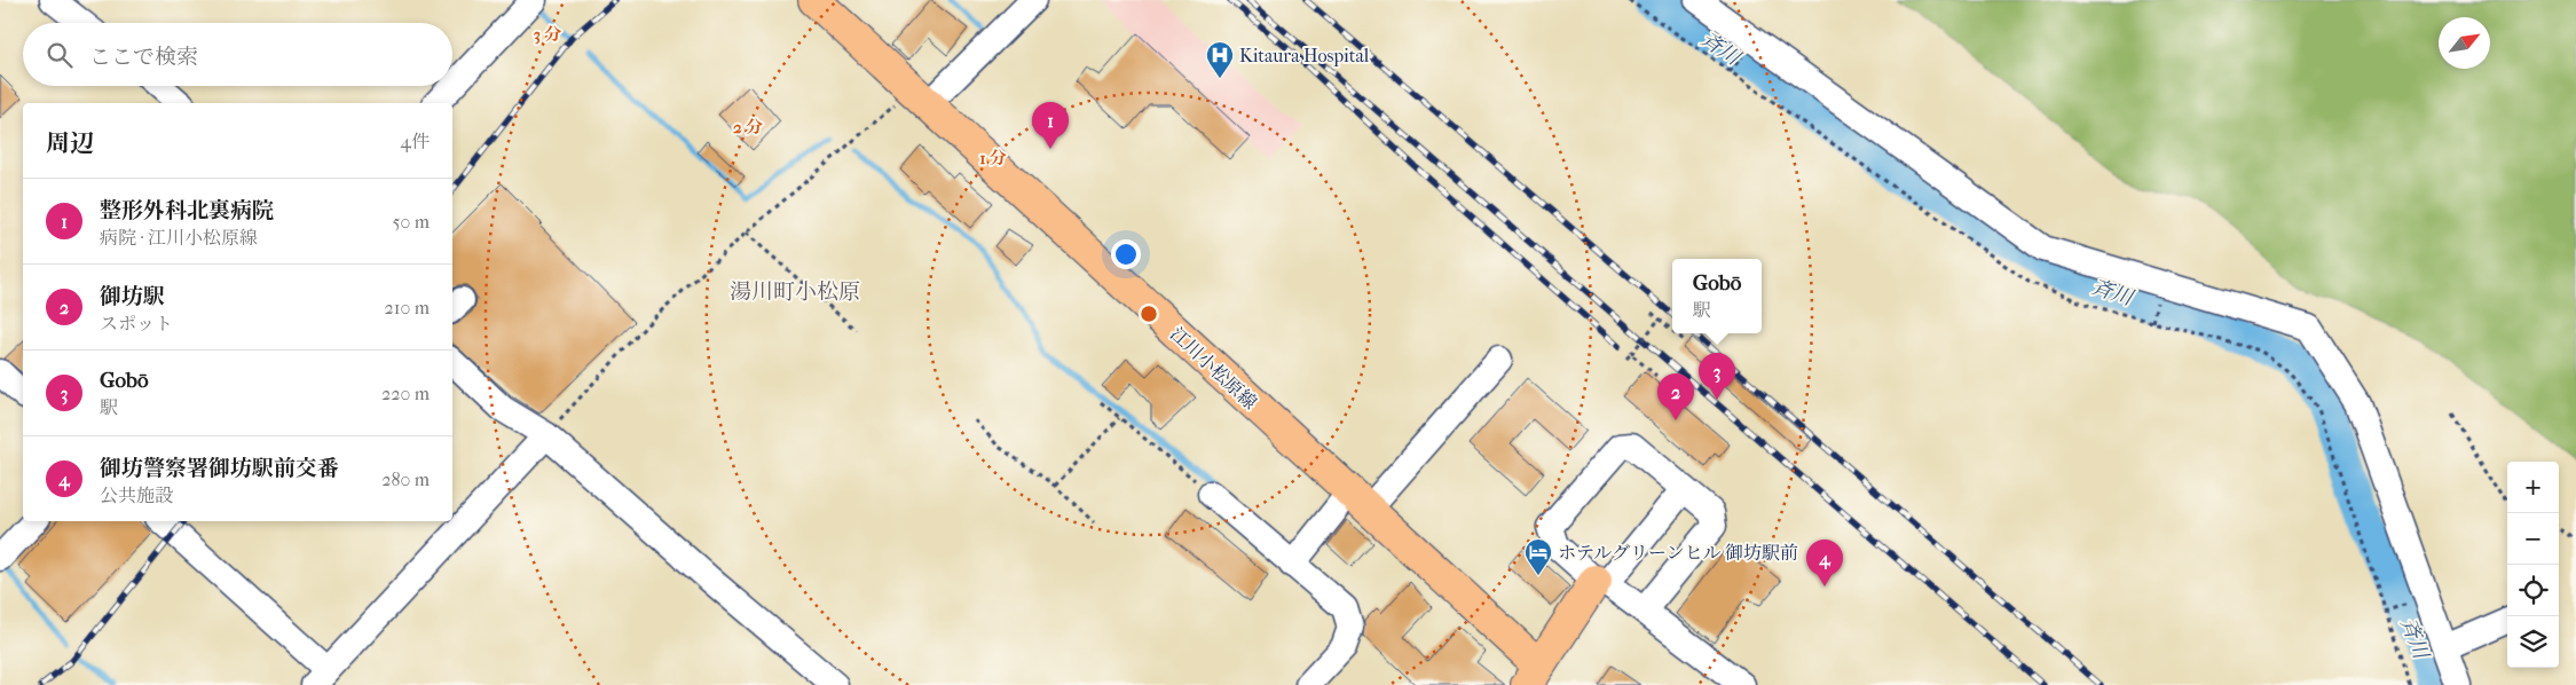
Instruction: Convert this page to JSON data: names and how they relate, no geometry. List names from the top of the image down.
{
  "streets": {
    "main road": ["江川小松原線"]
  },
  "districts": ["湯川町小松原"],
  "water": ["斉川"],
  "places": {
    "hospital": ["Kitaura Hospital"],
    "hotel": ["ホテルグリーンヒル 御坊駅前"]
  },
  "north": "top right",
  "page": {
    "search": "ここで検索",
    "pins": [
      "1",
      "3",
      "2",
      "4"
    ],
    "heading": ["周辺", "4件"],
    "list": [
      {
        "mark": "1",
        "name": "整形外科北裏病院",
        "note": "病院 · 江川小松原線",
        "value": "50 m"
      },
      {
        "mark": "2",
        "name": "御坊駅",
        "note": "スポット",
        "value": "210 m"
      },
      {
        "mark": "3",
        "name": "Gobō",
        "note": "駅",
        "value": "220 m"
      },
      {
        "mark": "4",
        "name": "御坊警察署御坊駅前交番",
        "note": "公共施設",
        "value": "280 m"
      }
    ],
    "popup": ["Gobō", "駅"],
    "map_buttons": ["+", "−"]
  },
  "rings": ["3 分", "2 分", "1 分"]
}
